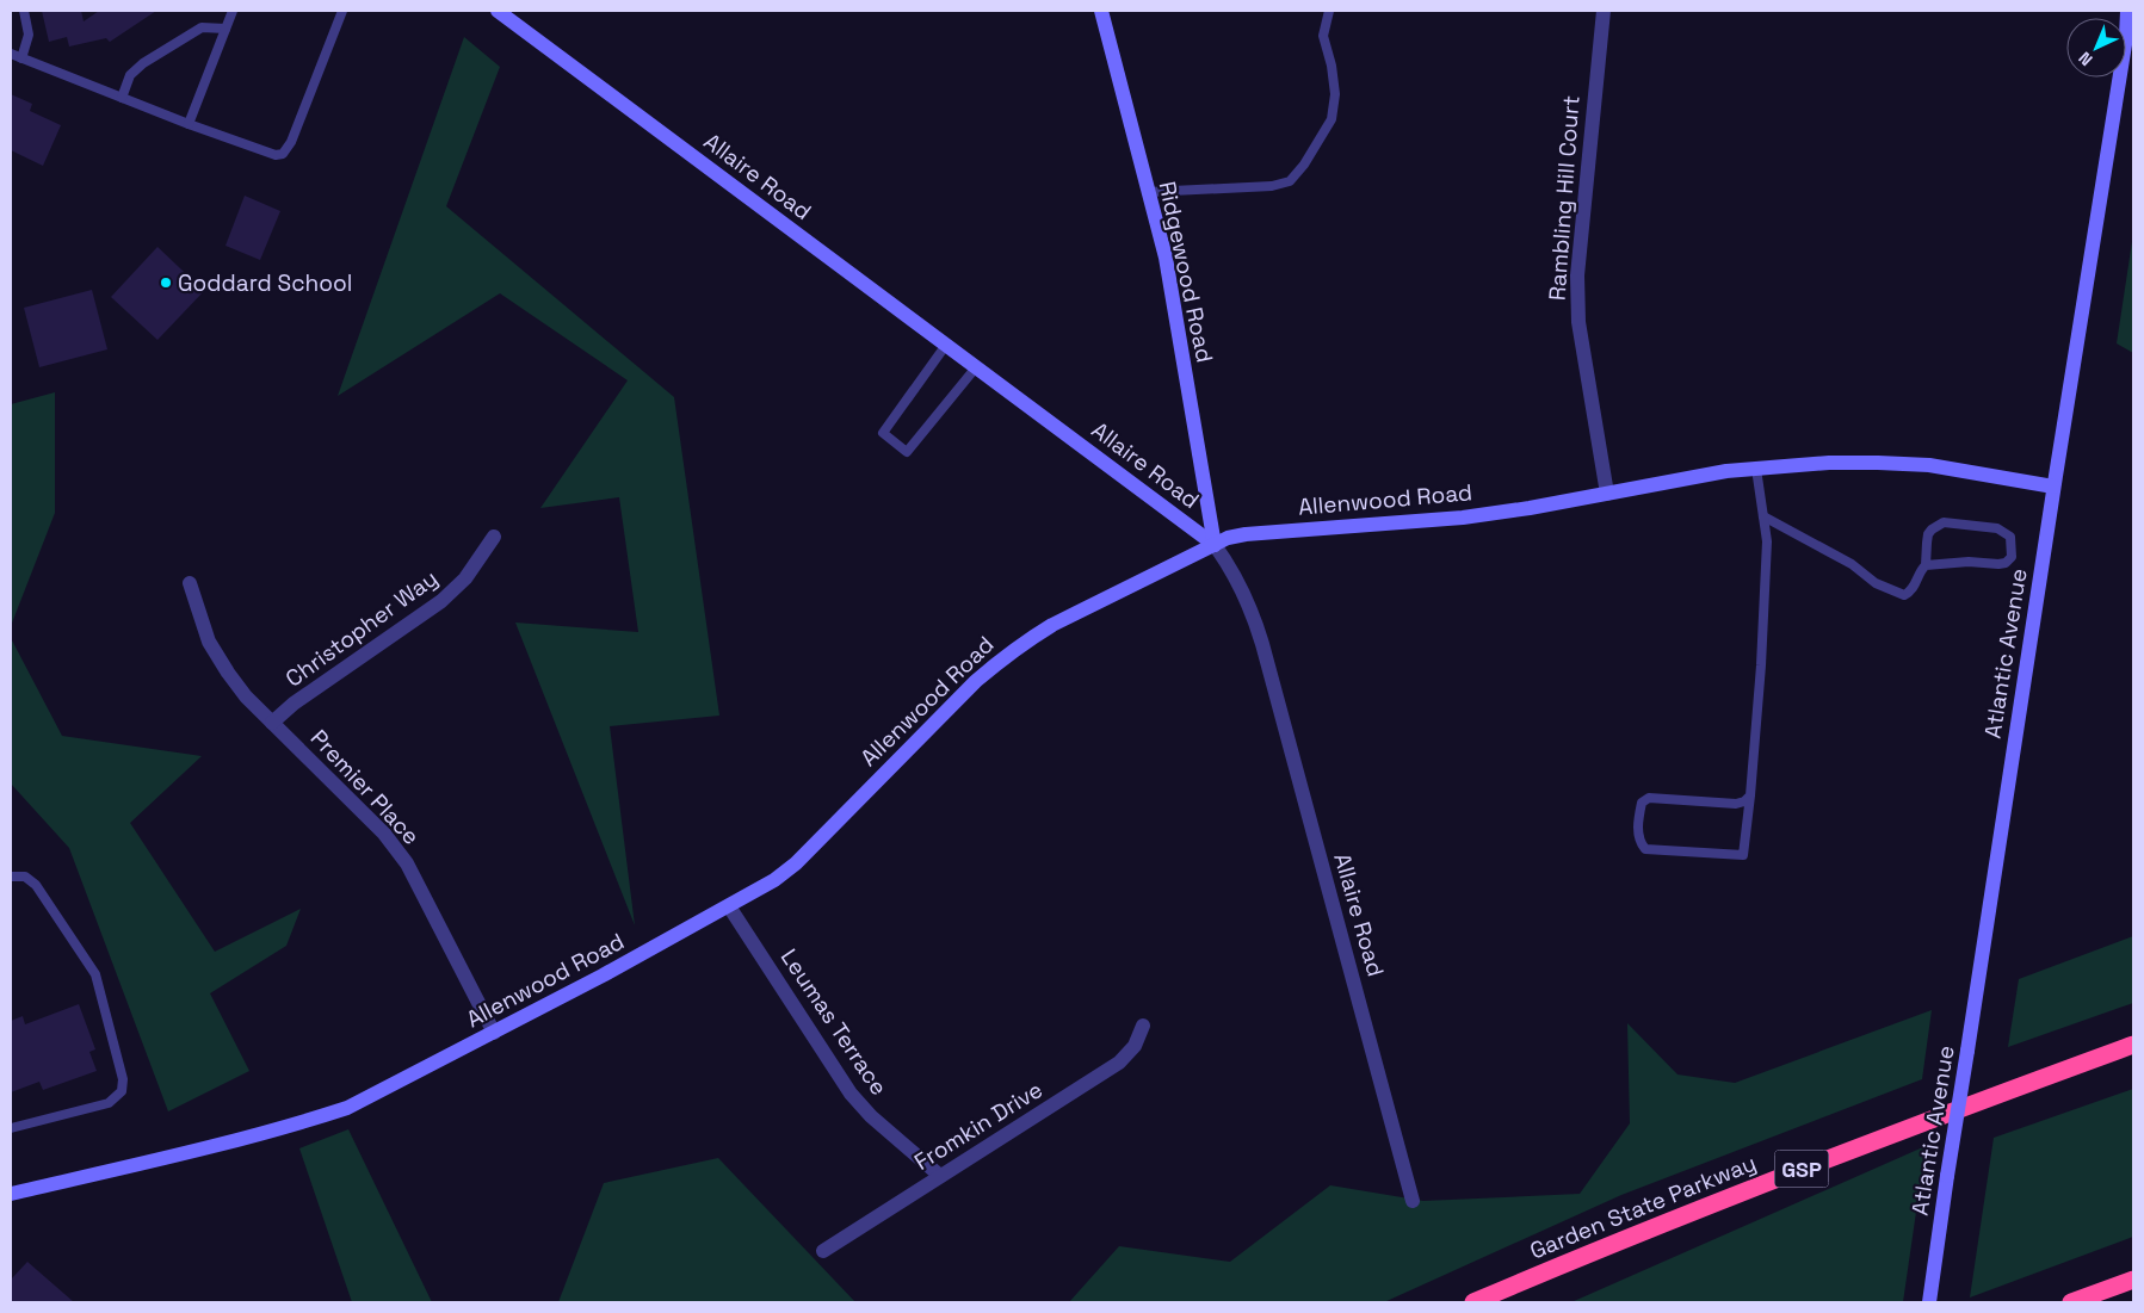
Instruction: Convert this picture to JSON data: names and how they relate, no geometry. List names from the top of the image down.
{
  "streets": {
    "highway": ["GSP", "Garden State Parkway"],
    "main road": [
      "Allaire Road",
      "Ridgewood Road",
      "Allenwood Road",
      "Atlantic Avenue"
    ],
    "street": [
      "Rambling Hill Court",
      "Christopher Way",
      "Premier Place",
      "Leumas Terrace",
      "Fromkin Drive"
    ]
  },
  "crossings": [
    ["Allaire Road", "Ridgewood Road"],
    ["Allaire Road", "Allenwood Road"],
    ["Rambling Hill Court", "Allenwood Road"],
    ["Ridgewood Road", "Allenwood Road"],
    ["Allenwood Road", "Atlantic Avenue"],
    ["Allenwood Road", "Premier Place"],
    ["Allenwood Road", "Leumas Terrace"],
    ["Christopher Way", "Premier Place"],
    ["Leumas Terrace", "Fromkin Drive"]
  ],
  "places": ["Goddard School"],
  "north": "bottom left"
}
